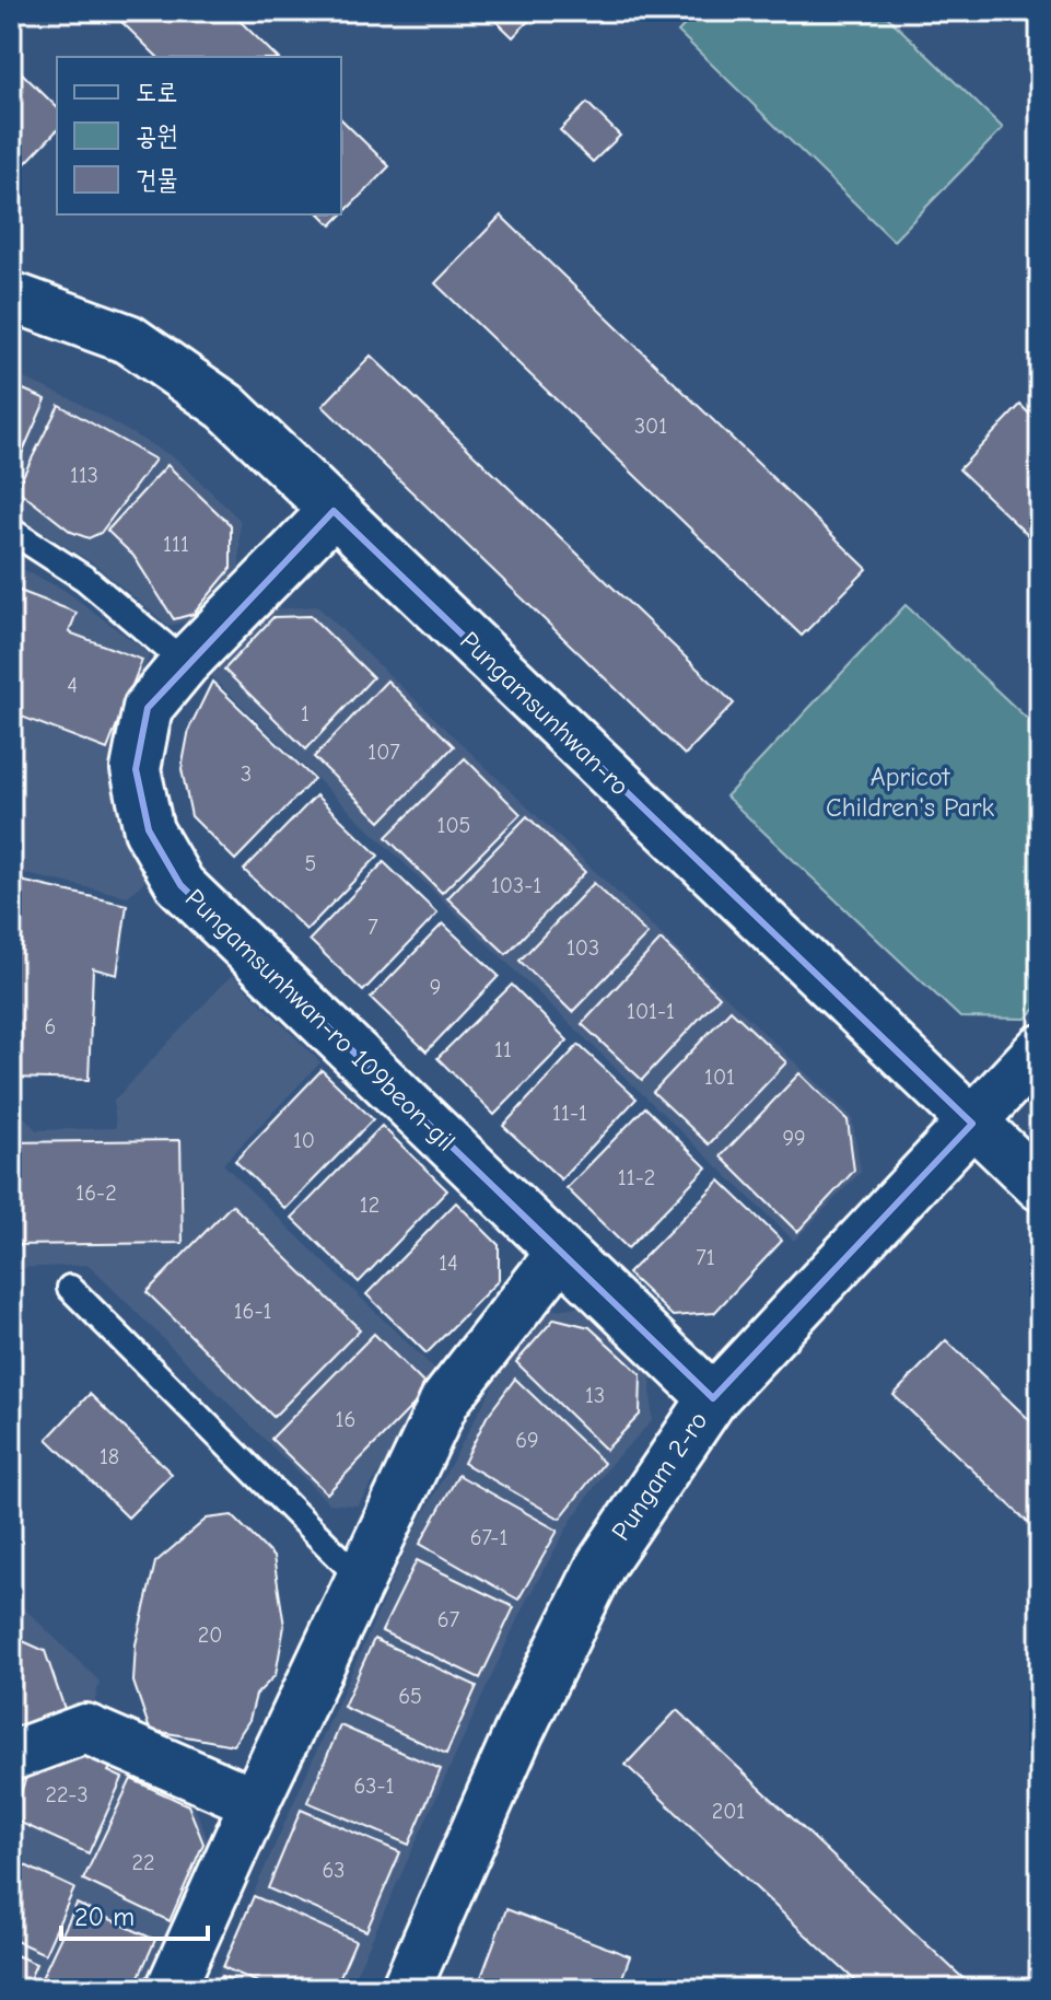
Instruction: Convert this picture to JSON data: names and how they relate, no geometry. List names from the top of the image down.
{
  "streets": {
    "street": ["Pungamsunhwan-ro", "Pungamsunhwan-ro 109beon-gil", "Pungam 2-ro"]
  },
  "crossings": [
    ["Pungamsunhwan-ro", "Pungamsunhwan-ro 109beon-gil"],
    ["Pungamsunhwan-ro", "Pungam 2-ro"],
    ["Pungamsunhwan-ro 109beon-gil", "Pungam 2-ro"]
  ],
  "parks": ["Apricot Children's Park"],
  "house_numbers": [
    "301",
    "113",
    "111",
    "4",
    "1",
    "107",
    "3",
    "105",
    "5",
    "103-1",
    "7",
    "103",
    "9",
    "101-1",
    "6",
    "11",
    "101",
    "11-1",
    "99",
    "10",
    "11-2",
    "16-2",
    "12",
    "71",
    "14",
    "16-1",
    "13",
    "16",
    "69",
    "18",
    "67-1",
    "67",
    "20",
    "65",
    "63-1",
    "22-3",
    "201",
    "22",
    "63"
  ],
  "legend": ["도로", "공원", "건물"],
  "scale_bar": "20 m"
}
